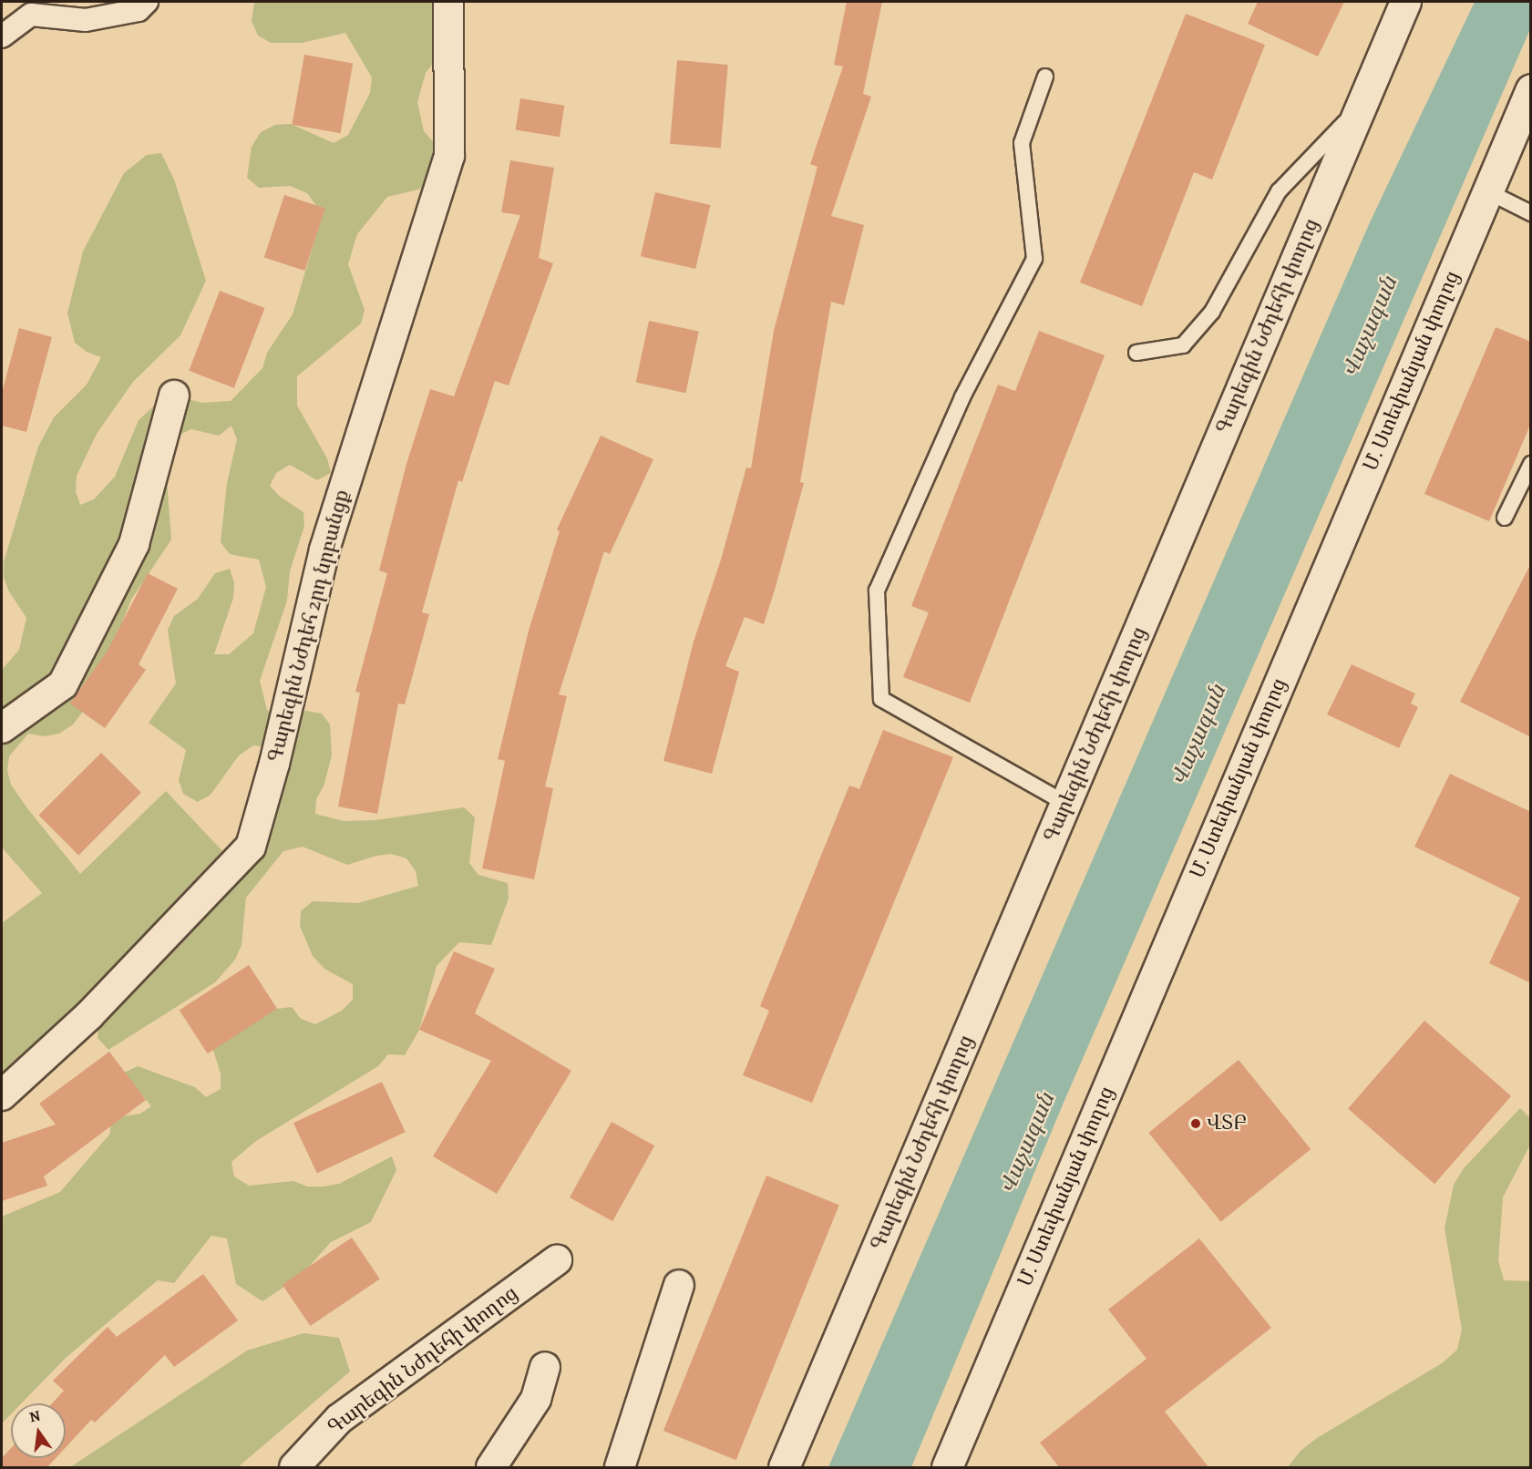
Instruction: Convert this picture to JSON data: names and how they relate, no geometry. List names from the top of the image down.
{
  "streets": {
    "street": ["Գարեգին Նժդեհի փողոց", "Մ․ Ստեփանյան փողոց", "Գարեգին Նժդեհ 2րդ նրբանցք"]
  },
  "water": ["Վաչագան"],
  "places": ["ՎՏԲ"],
  "north": "top"
}
